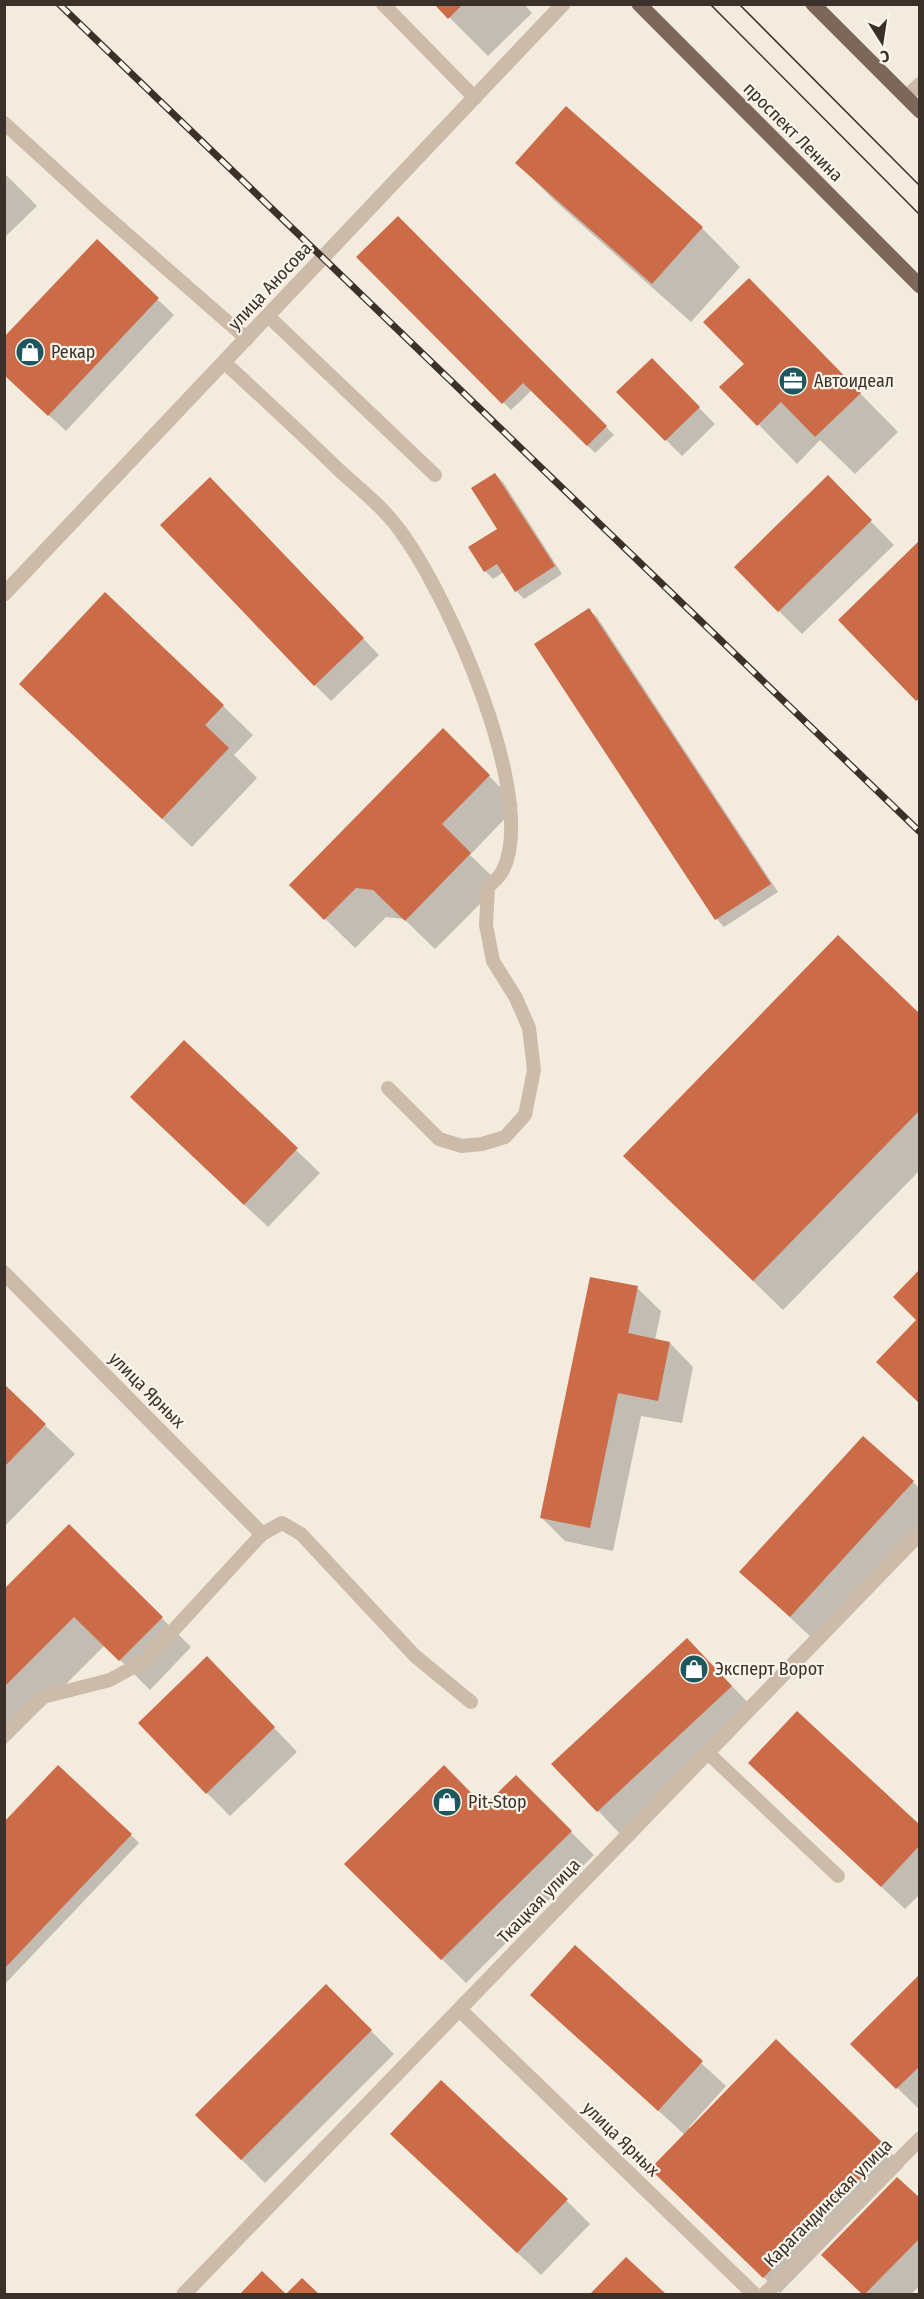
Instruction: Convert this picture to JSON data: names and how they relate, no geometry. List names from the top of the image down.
{
  "streets": {
    "main road": ["проспект Ленина"],
    "street": [
      "улица Аносова",
      "улица Ярных",
      "Ткацкая улица",
      "Карагандинская улица"
    ]
  },
  "crossings": [
    ["улица Ярных", "Ткацкая улица"]
  ],
  "places": {
    "shop": ["Рекар", "Эксперт Ворот", "Pit-Stop"],
    "office": ["Автоидеал"]
  },
  "north": "bottom"
}
